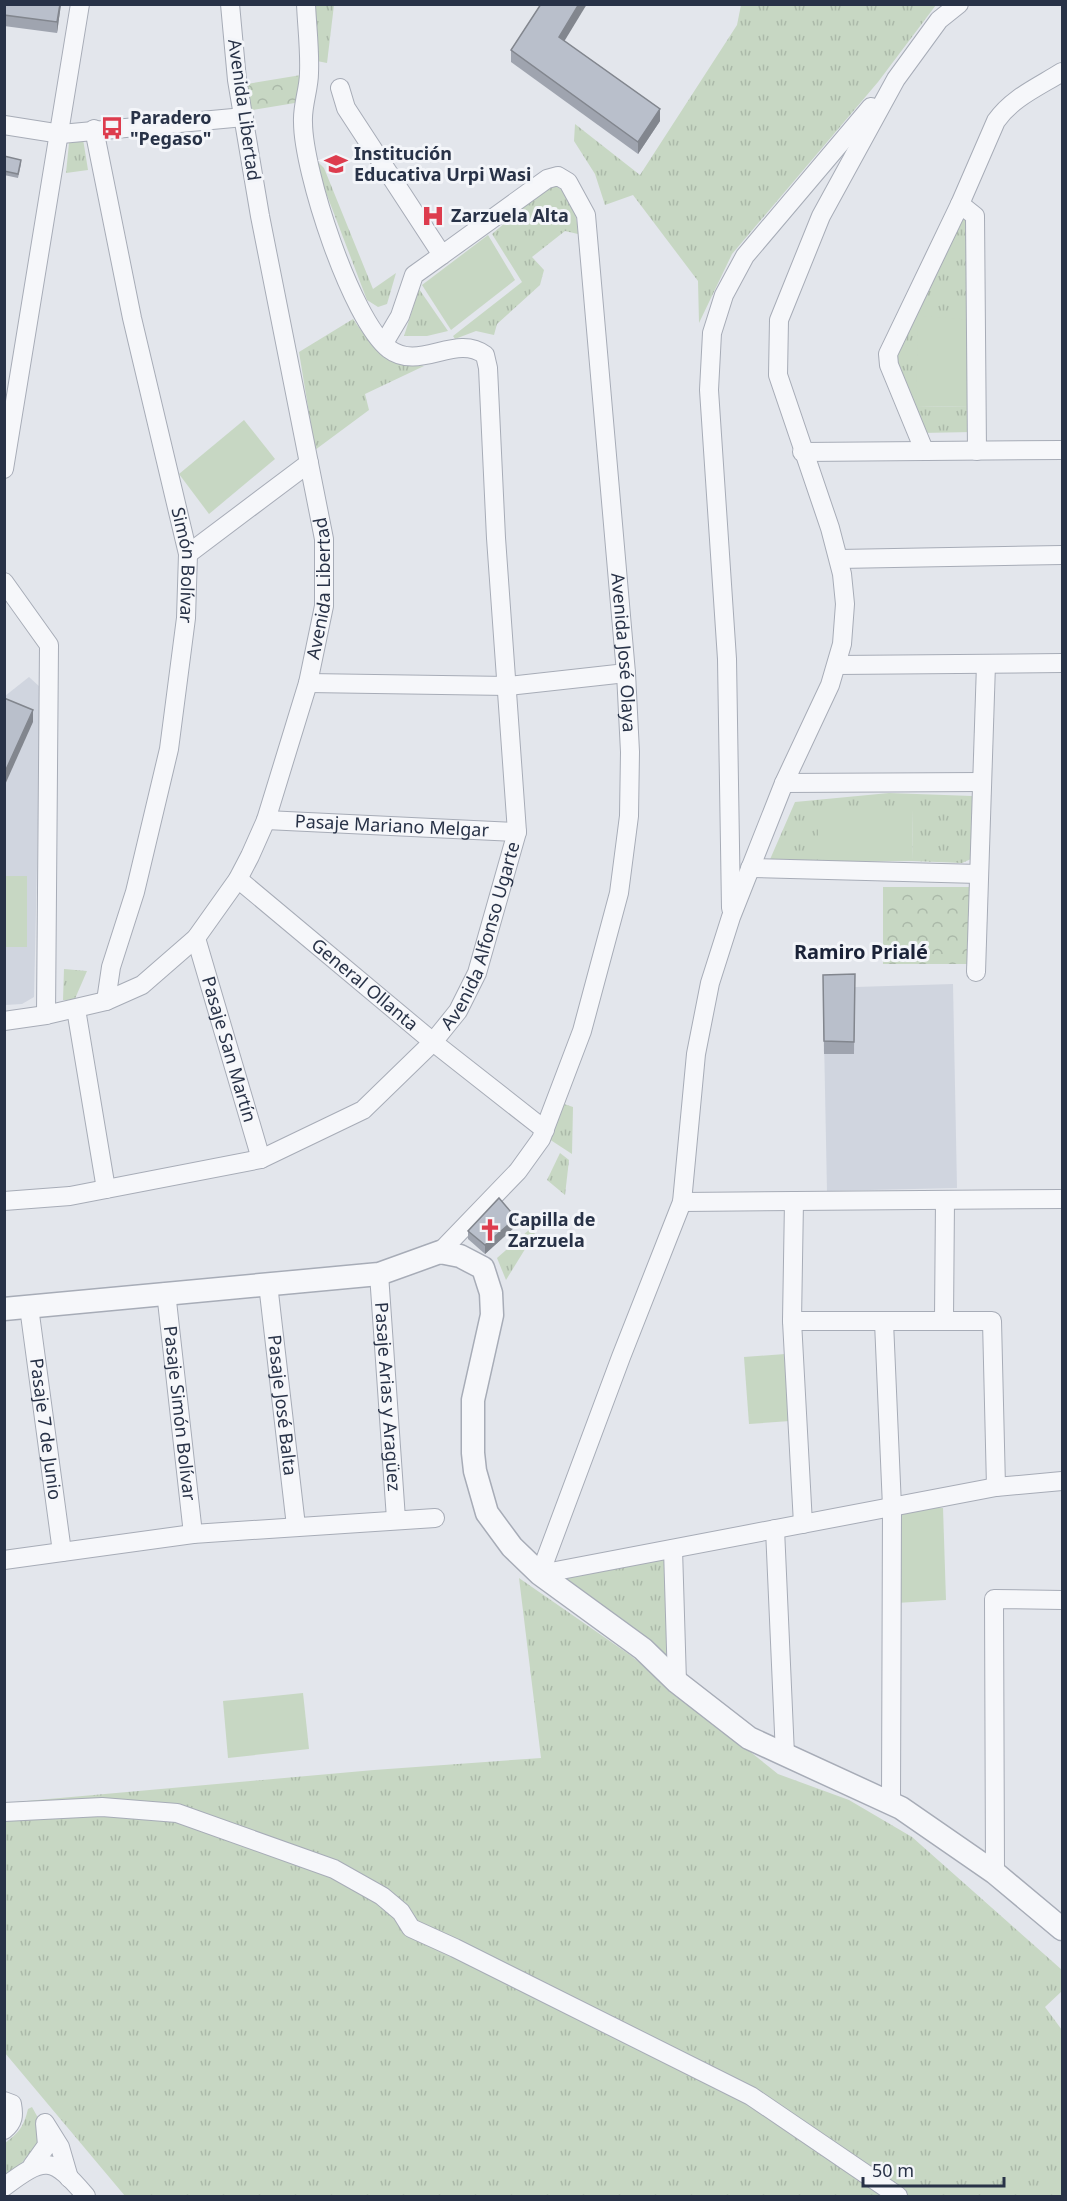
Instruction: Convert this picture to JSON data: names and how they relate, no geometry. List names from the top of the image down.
{
  "streets": {
    "street": [
      "Avenida Libertad",
      "Simón Bolívar",
      "Avenida José Olaya",
      "Pasaje Mariano Melgar",
      "Avenida Alfonso Ugarte",
      "General Ollanta",
      "Pasaje San Martín",
      "Pasaje Arias y Aragüez",
      "Pasaje José Balta",
      "Pasaje Simón Bolívar",
      "Pasaje 7 de Junio"
    ]
  },
  "crossings": [
    ["Avenida Libertad", "Simón Bolívar"],
    ["Avenida Libertad", "Pasaje Mariano Melgar"],
    ["Avenida Libertad", "General Ollanta"],
    ["Avenida Libertad", "Pasaje San Martín"],
    ["Avenida José Olaya", "General Ollanta"],
    ["Pasaje Mariano Melgar", "Avenida Alfonso Ugarte"],
    ["Avenida Alfonso Ugarte", "General Ollanta"],
    ["Avenida Alfonso Ugarte", "Pasaje San Martín"]
  ],
  "districts": ["Ramiro Prialé"],
  "places": {
    "bus stop": ["Paradero \"Pegaso\""],
    "school or university": ["Institución Educativa Urpi Wasi"],
    "hospital": ["Zarzuela Alta"],
    "church": ["Capilla de Zarzuela"]
  },
  "scale_bar": "50 m"
}
